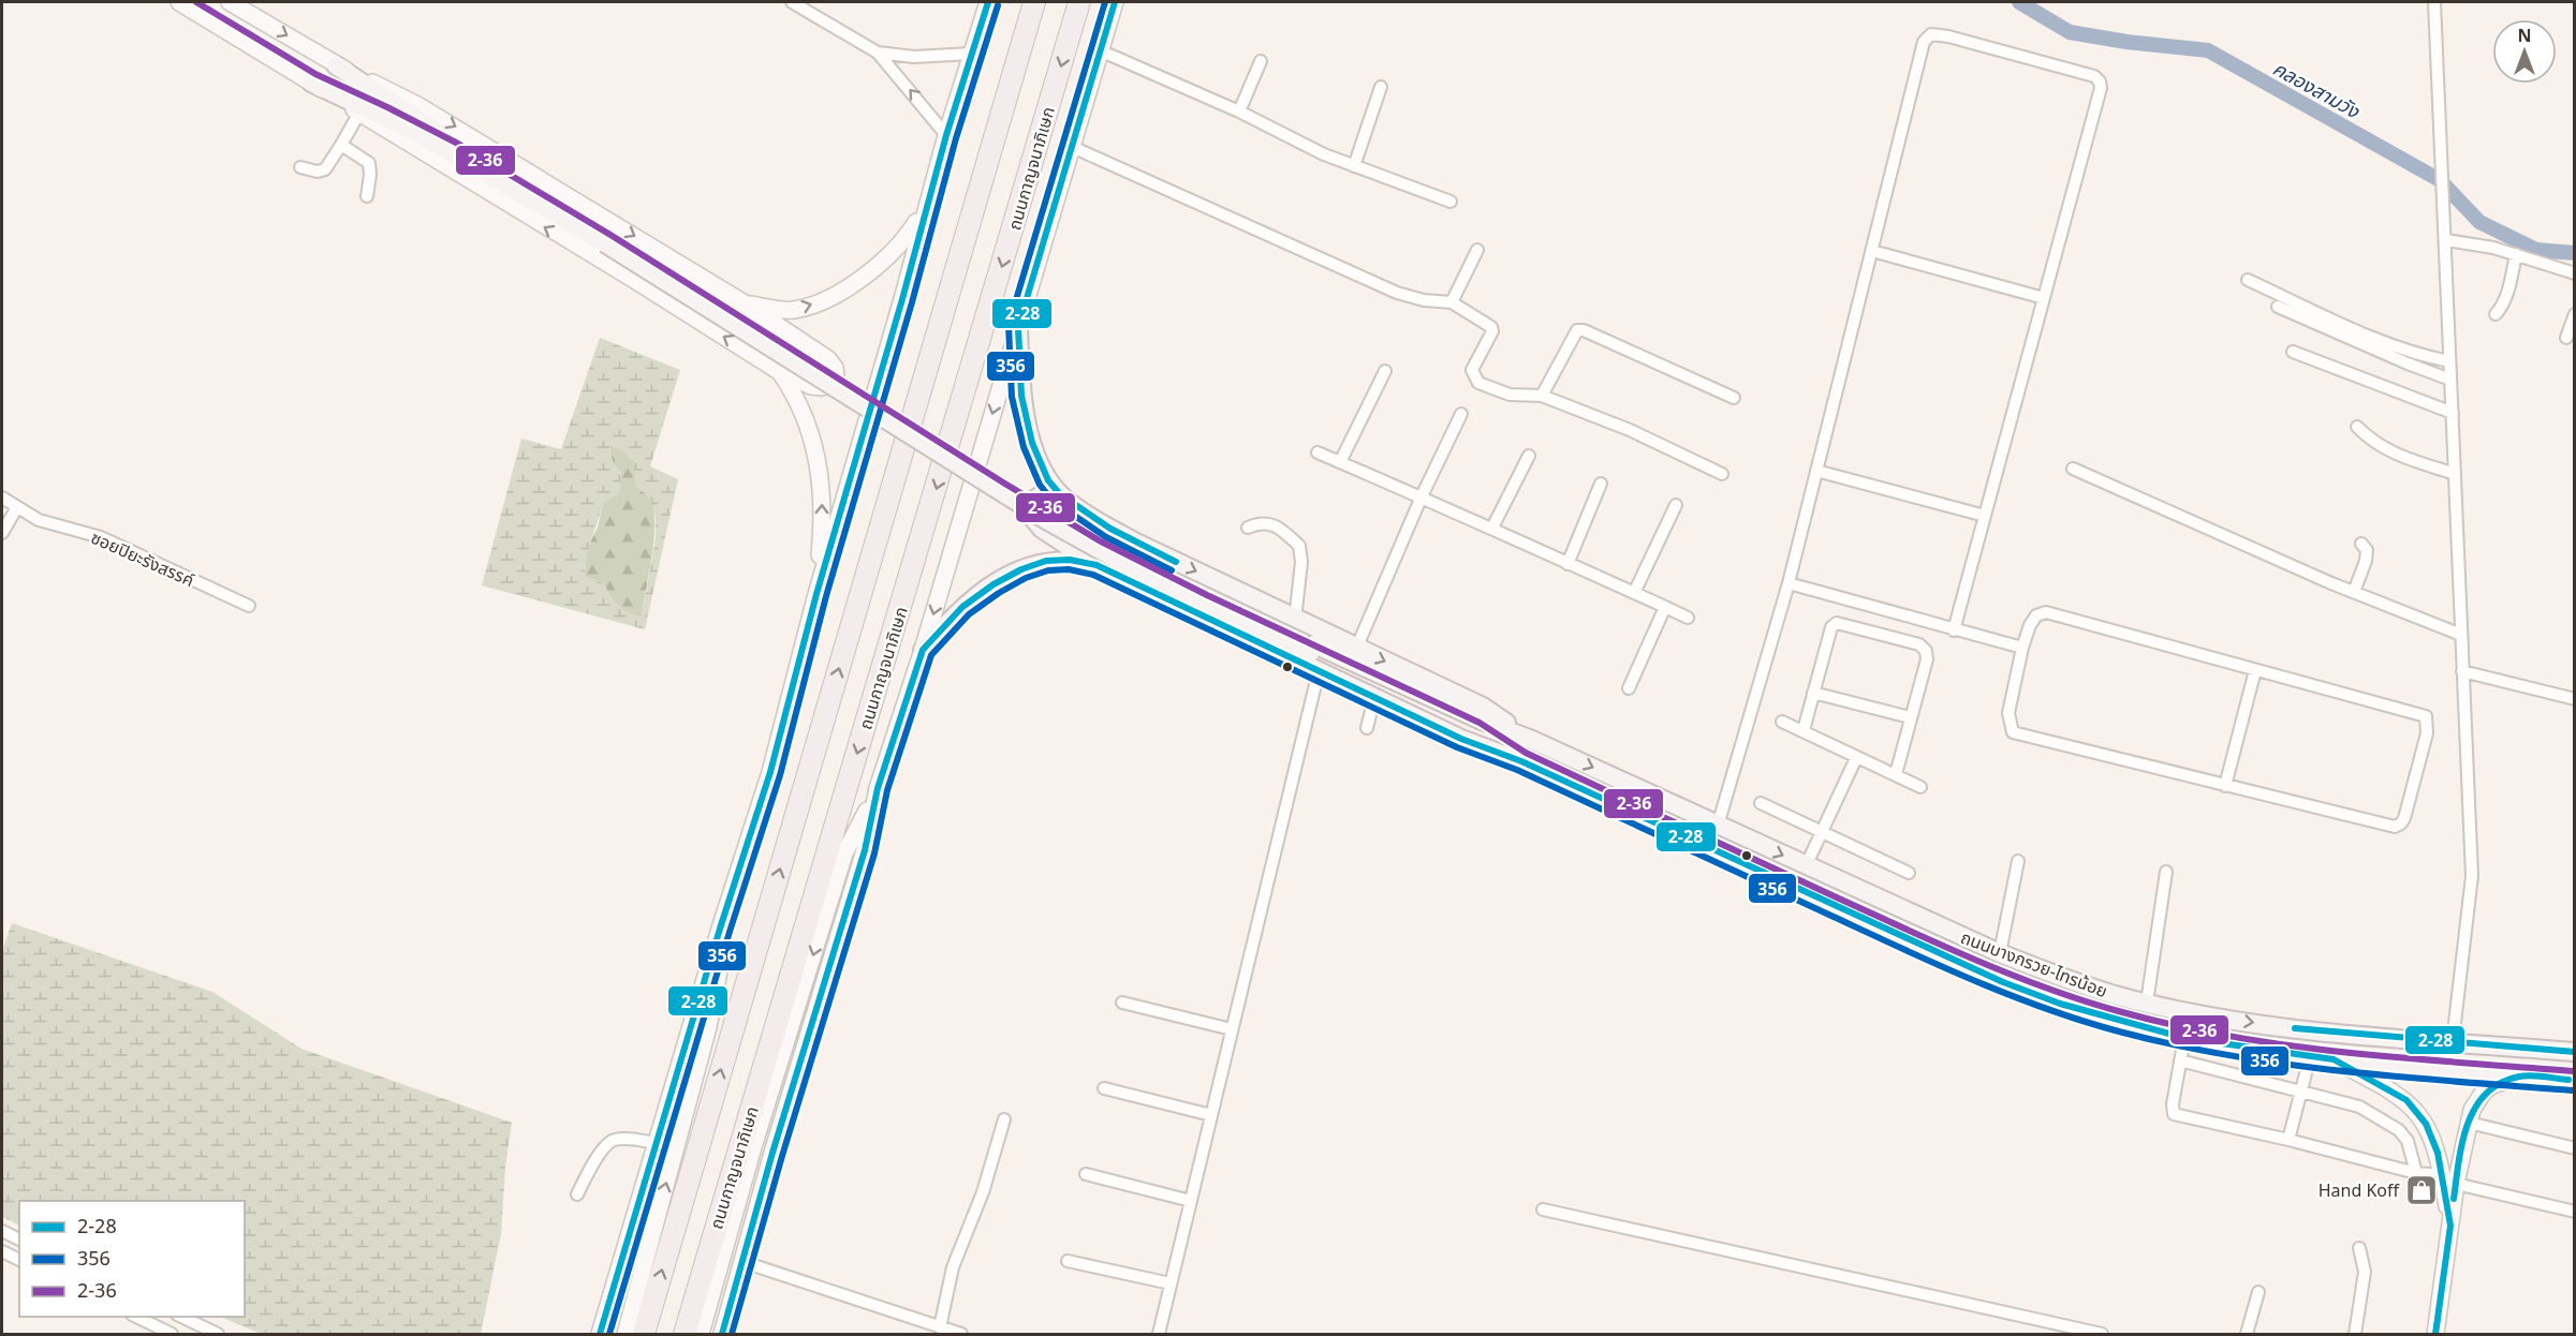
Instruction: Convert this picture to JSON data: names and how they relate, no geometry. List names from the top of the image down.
{
  "streets": {
    "highway": ["ถนนกาญจนาภิเษก"],
    "main road": ["ถนนบางกรวย-ไทรน้อย"],
    "street": ["ซอยปิยะรังสรรค์"]
  },
  "water": ["คลองสามวัง"],
  "places": {
    "shop": ["Hand Koff"]
  },
  "lines": ["transit line 2-28", "transit line 356", "transit line 2-36"],
  "legend": ["2-28", "356", "2-36"],
  "north": "top"
}
